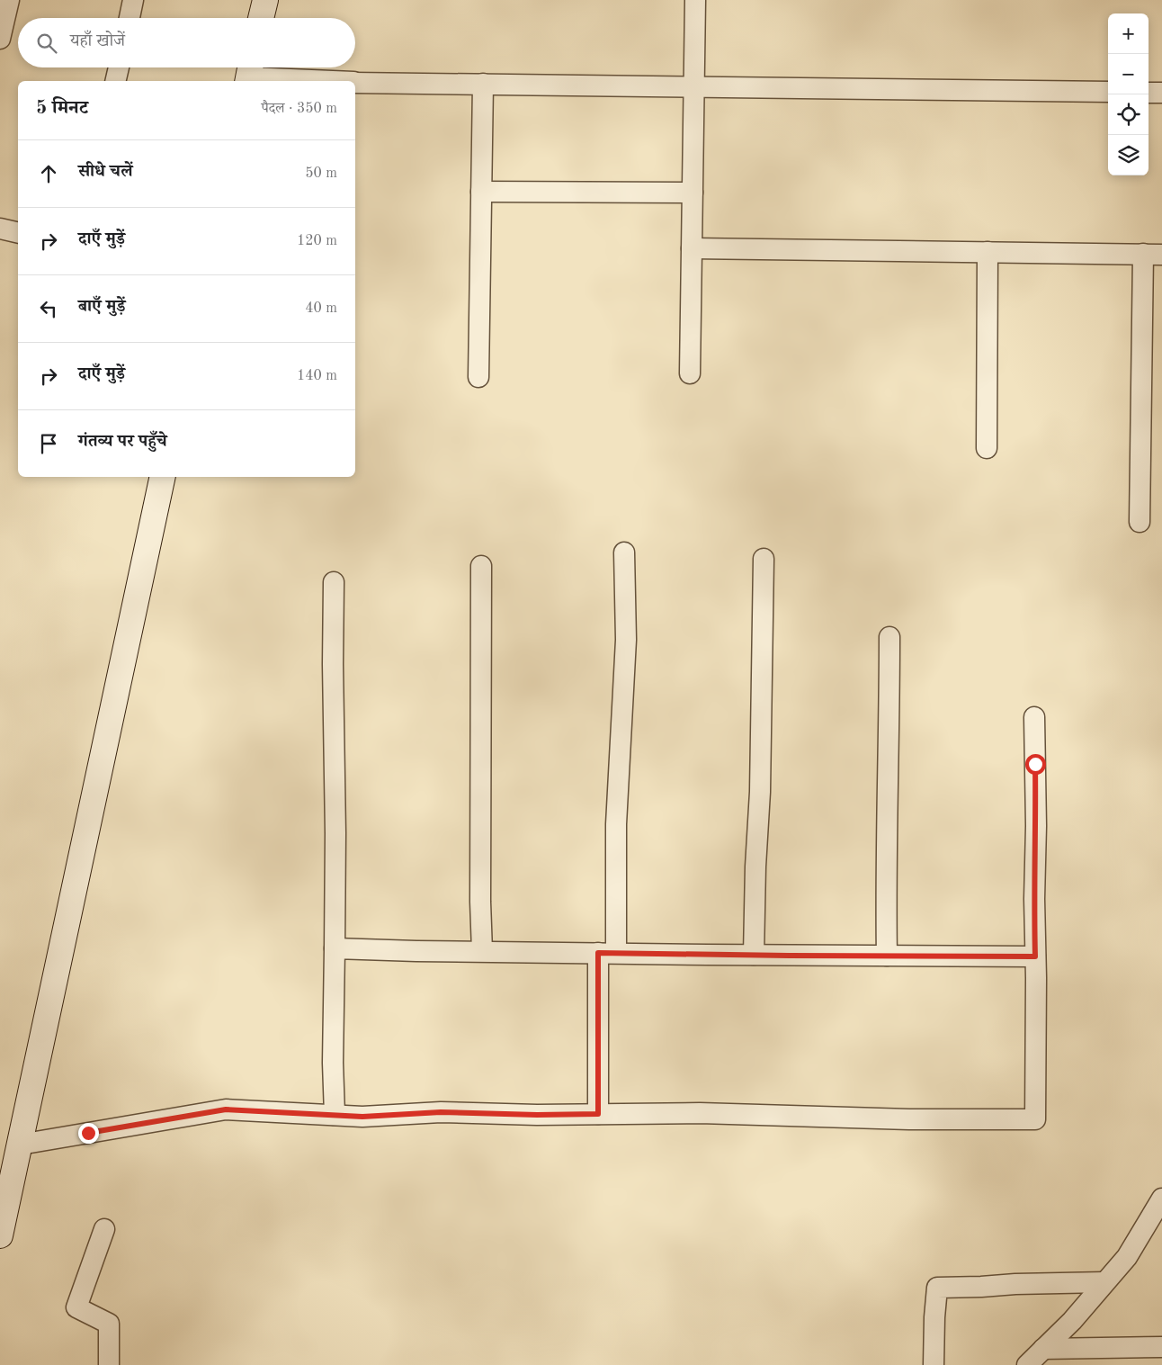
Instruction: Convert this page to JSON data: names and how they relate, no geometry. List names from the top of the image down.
{
  "page": {
    "map_buttons": ["+", "−"],
    "search": "यहाँ खोजें",
    "heading": ["5 मिनट", "पैदल · 350 m"],
    "list": [
      ["सीधे चलें", "50 m"],
      ["दाएँ मुड़ें", "120 m"],
      ["बाएँ मुड़ें", "40 m"],
      ["दाएँ मुड़ें", "140 m"],
      "गंतव्य पर पहुँचे"
    ]
  }
}
